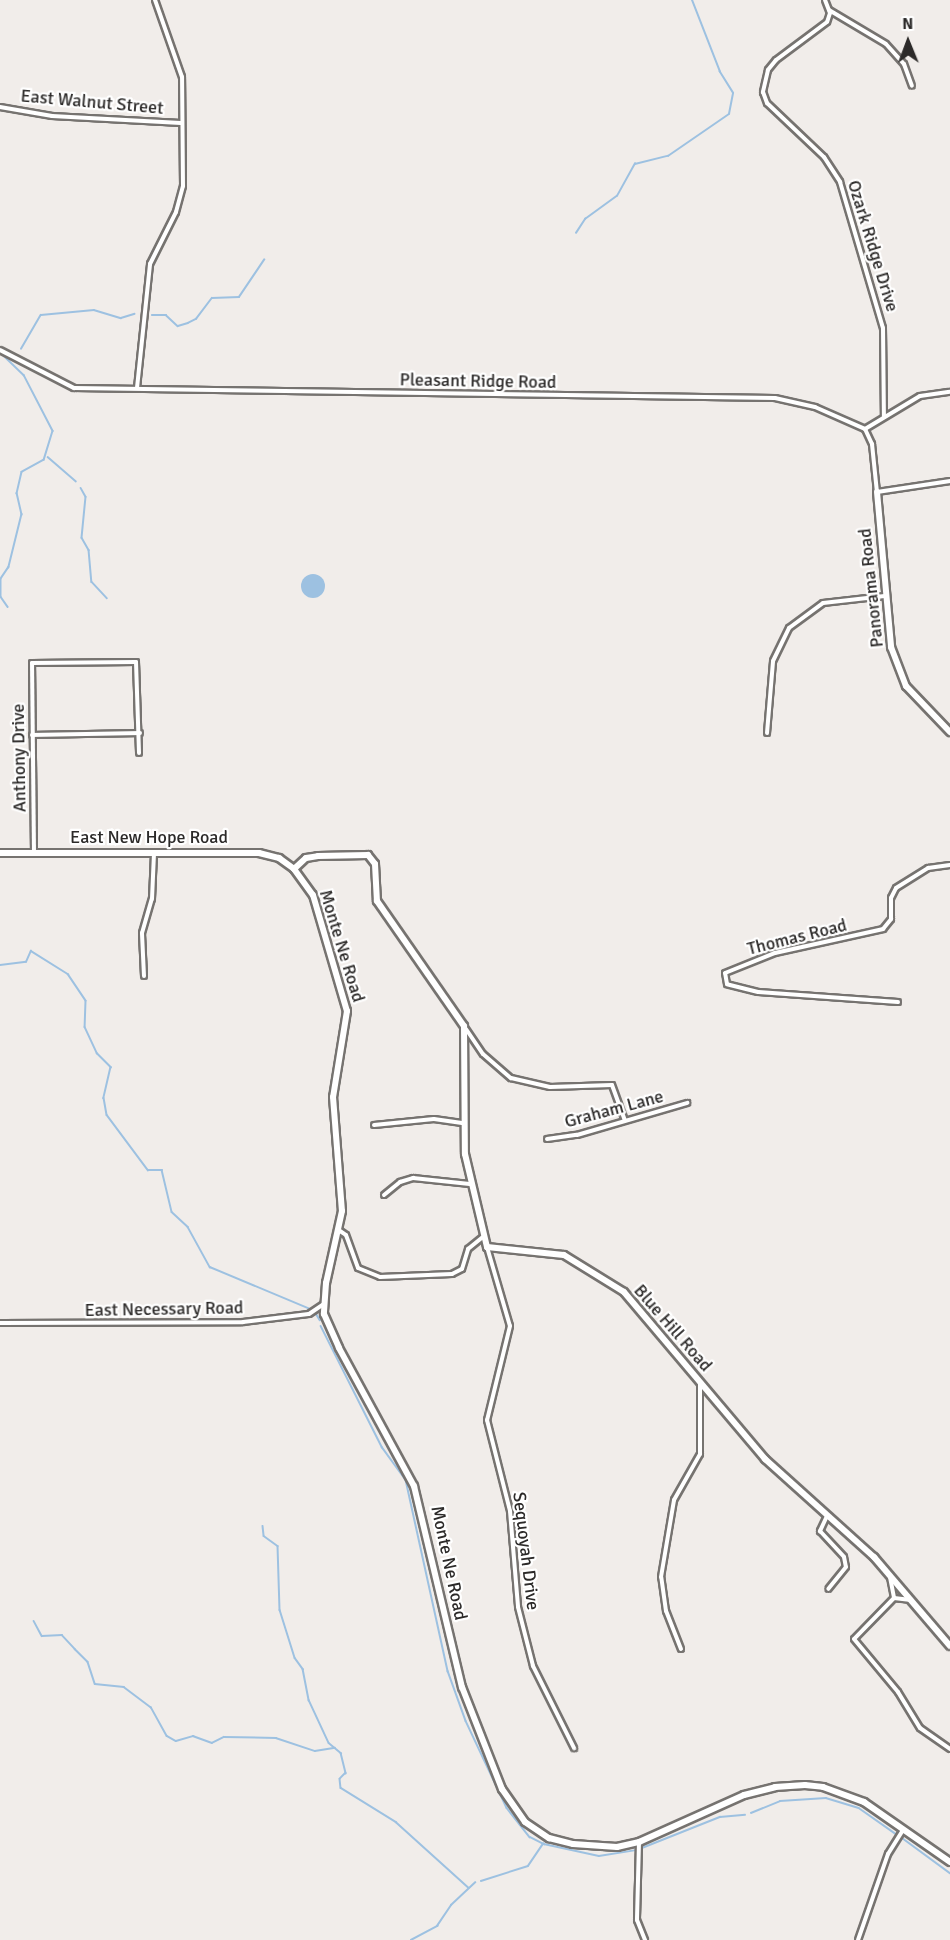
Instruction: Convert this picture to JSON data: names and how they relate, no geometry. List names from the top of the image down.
{
  "streets": {
    "street": [
      "East Walnut Street",
      "Ozark Ridge Drive",
      "Pleasant Ridge Road",
      "Panorama Road",
      "Anthony Drive",
      "East New Hope Road",
      "Thomas Road",
      "Monte Ne Road",
      "Graham Lane",
      "East Necessary Road",
      "Blue Hill Road",
      "Sequoyah Drive"
    ]
  },
  "crossings": [
    ["Anthony Drive", "East New Hope Road"],
    ["East New Hope Road", "Monte Ne Road"],
    ["Monte Ne Road", "East Necessary Road"],
    ["Blue Hill Road", "Sequoyah Drive"]
  ],
  "north": "top"
}
